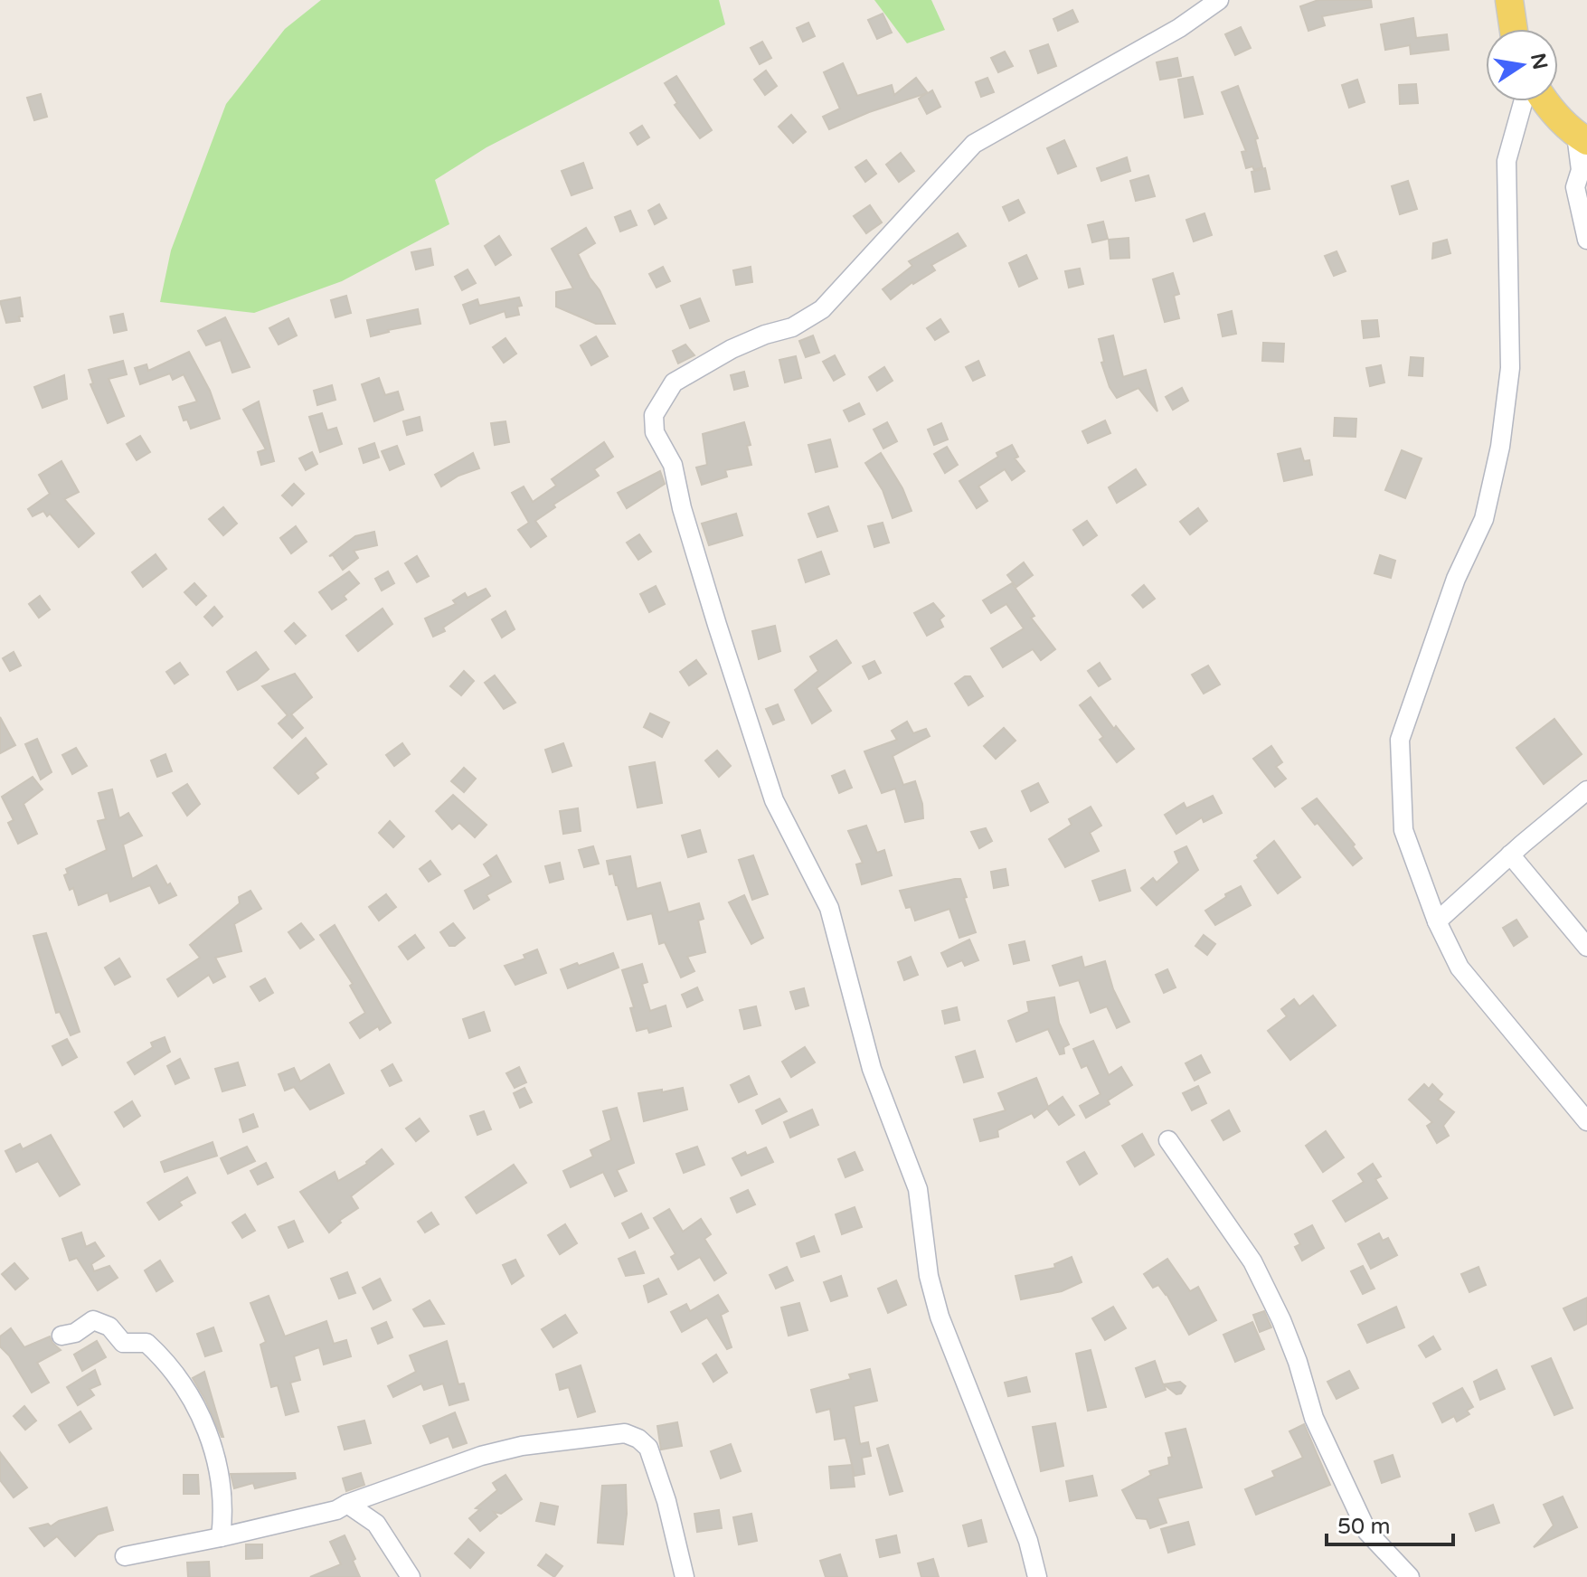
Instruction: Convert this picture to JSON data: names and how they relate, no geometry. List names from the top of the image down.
{
  "scale_bar": "50 m",
  "north": "right"
}
